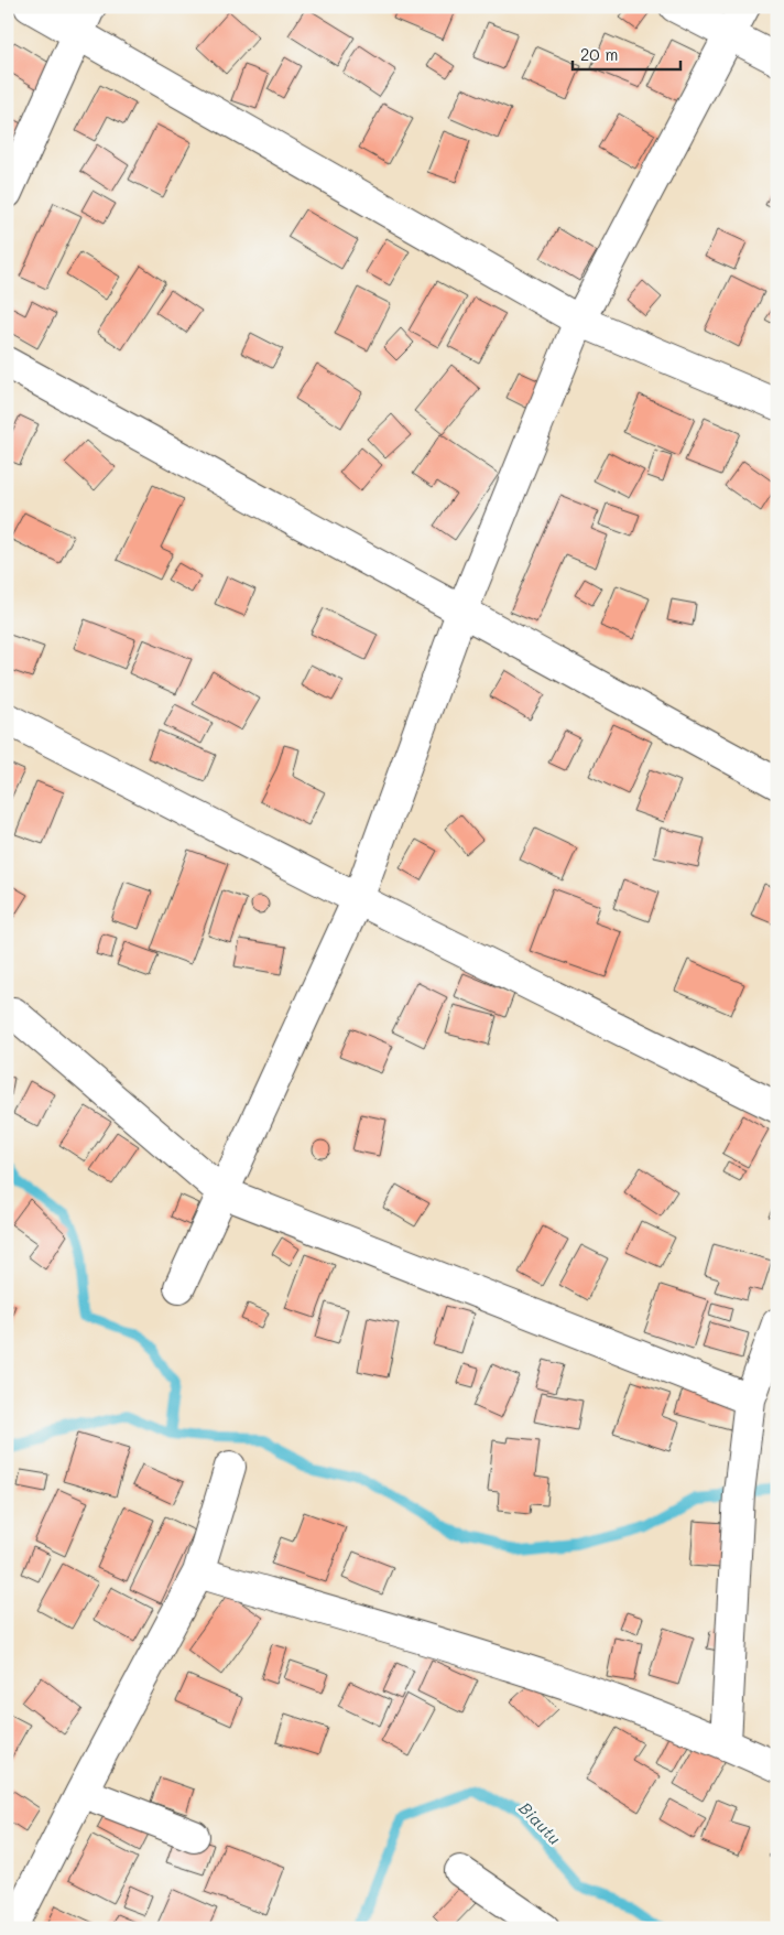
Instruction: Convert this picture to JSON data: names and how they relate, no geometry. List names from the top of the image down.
{
  "water": ["Biautu"],
  "scale_bar": "20 m"
}
